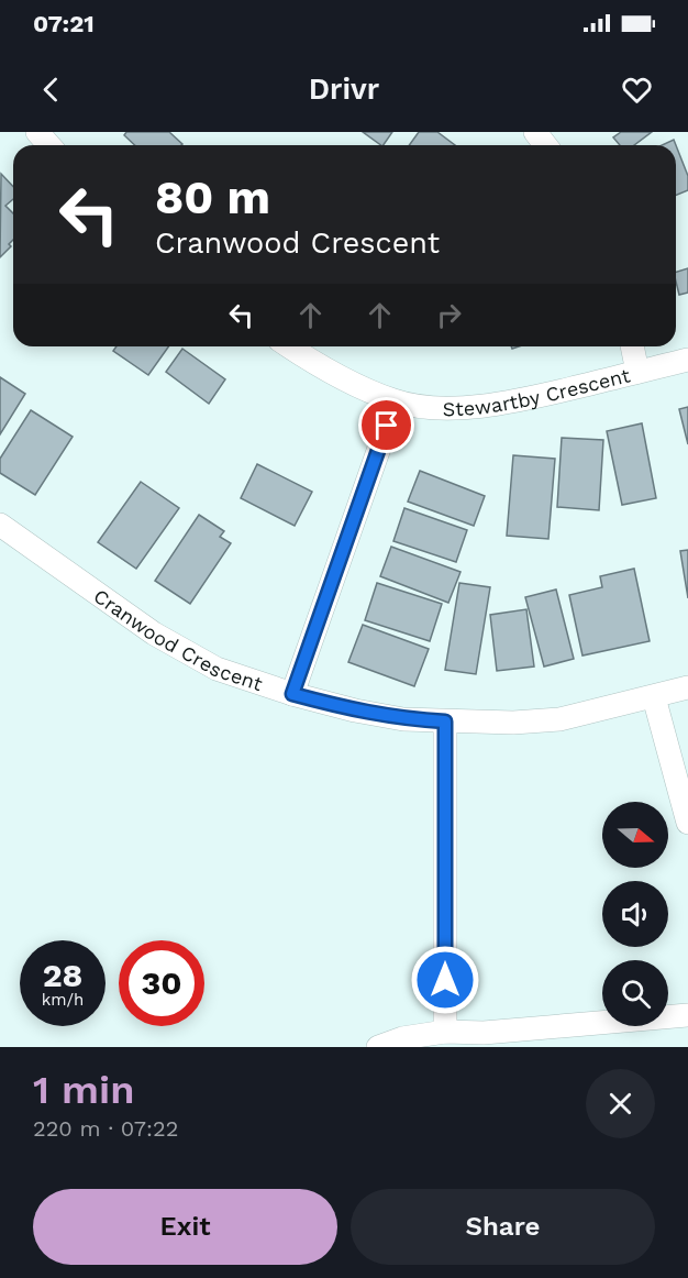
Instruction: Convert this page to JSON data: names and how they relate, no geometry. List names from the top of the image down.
{
  "streets": {
    "street": ["Stewartby Crescent", "Cranwood Crescent"]
  },
  "north": "right",
  "page": {
    "status": "07:21",
    "header": "Drivr",
    "turn": ["80 m", "Cranwood Crescent"],
    "speed": "28 km/h",
    "limit": "30",
    "heading": ["1 min", "220 m · 07:22"],
    "buttons": ["Exit", "Share"]
  }
}
